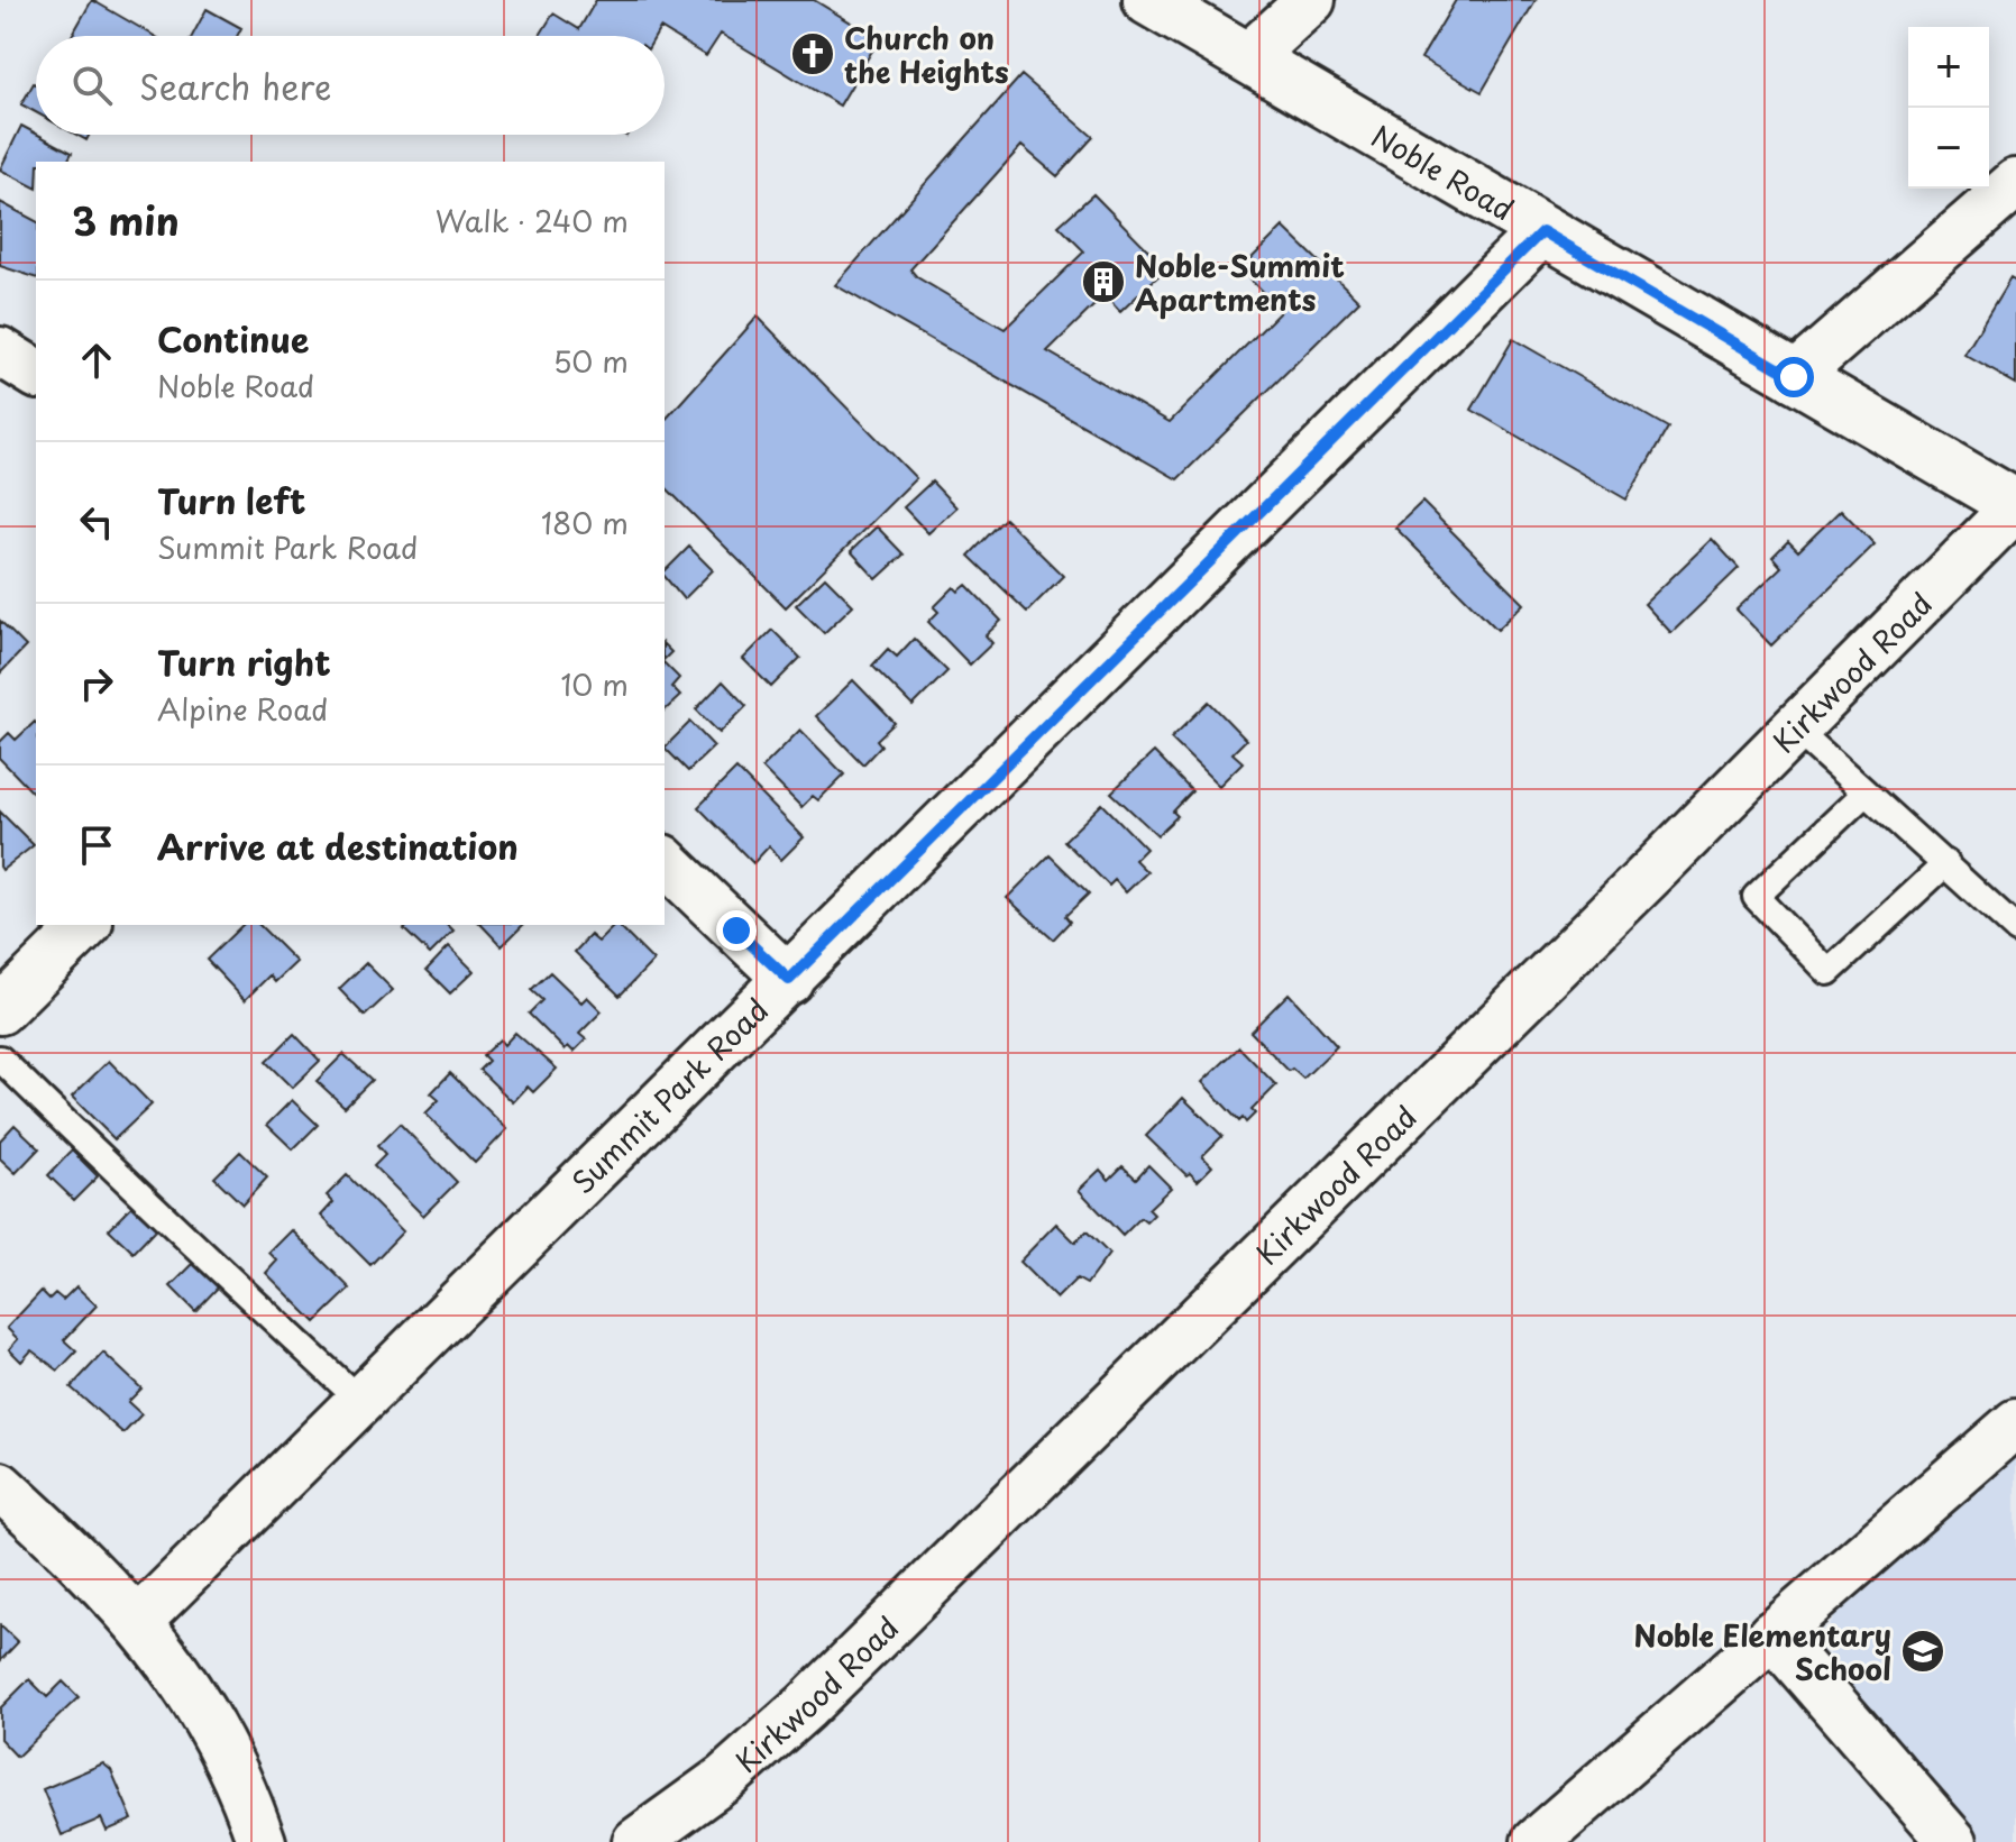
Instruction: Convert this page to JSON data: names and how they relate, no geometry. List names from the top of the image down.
{
  "streets": {
    "main road": ["Noble Road"],
    "street": ["Kirkwood Road", "Summit Park Road"]
  },
  "crossings": [
    ["Noble Road", "Kirkwood Road"],
    ["Noble Road", "Summit Park Road"]
  ],
  "places": {
    "church": ["Church on the Heights"],
    "building": ["Noble-Summit Apartments"],
    "school or university": ["Noble Elementary School"]
  },
  "page": {
    "map_buttons": ["+", "−"],
    "search": "Search here",
    "heading": ["3 min", "Walk · 240 m"],
    "list": [
      ["Continue", "Noble Road", "50 m"],
      ["Turn left", "Summit Park Road", "180 m"],
      ["Turn right", "Alpine Road", "10 m"],
      "Arrive at destination"
    ]
  }
}
